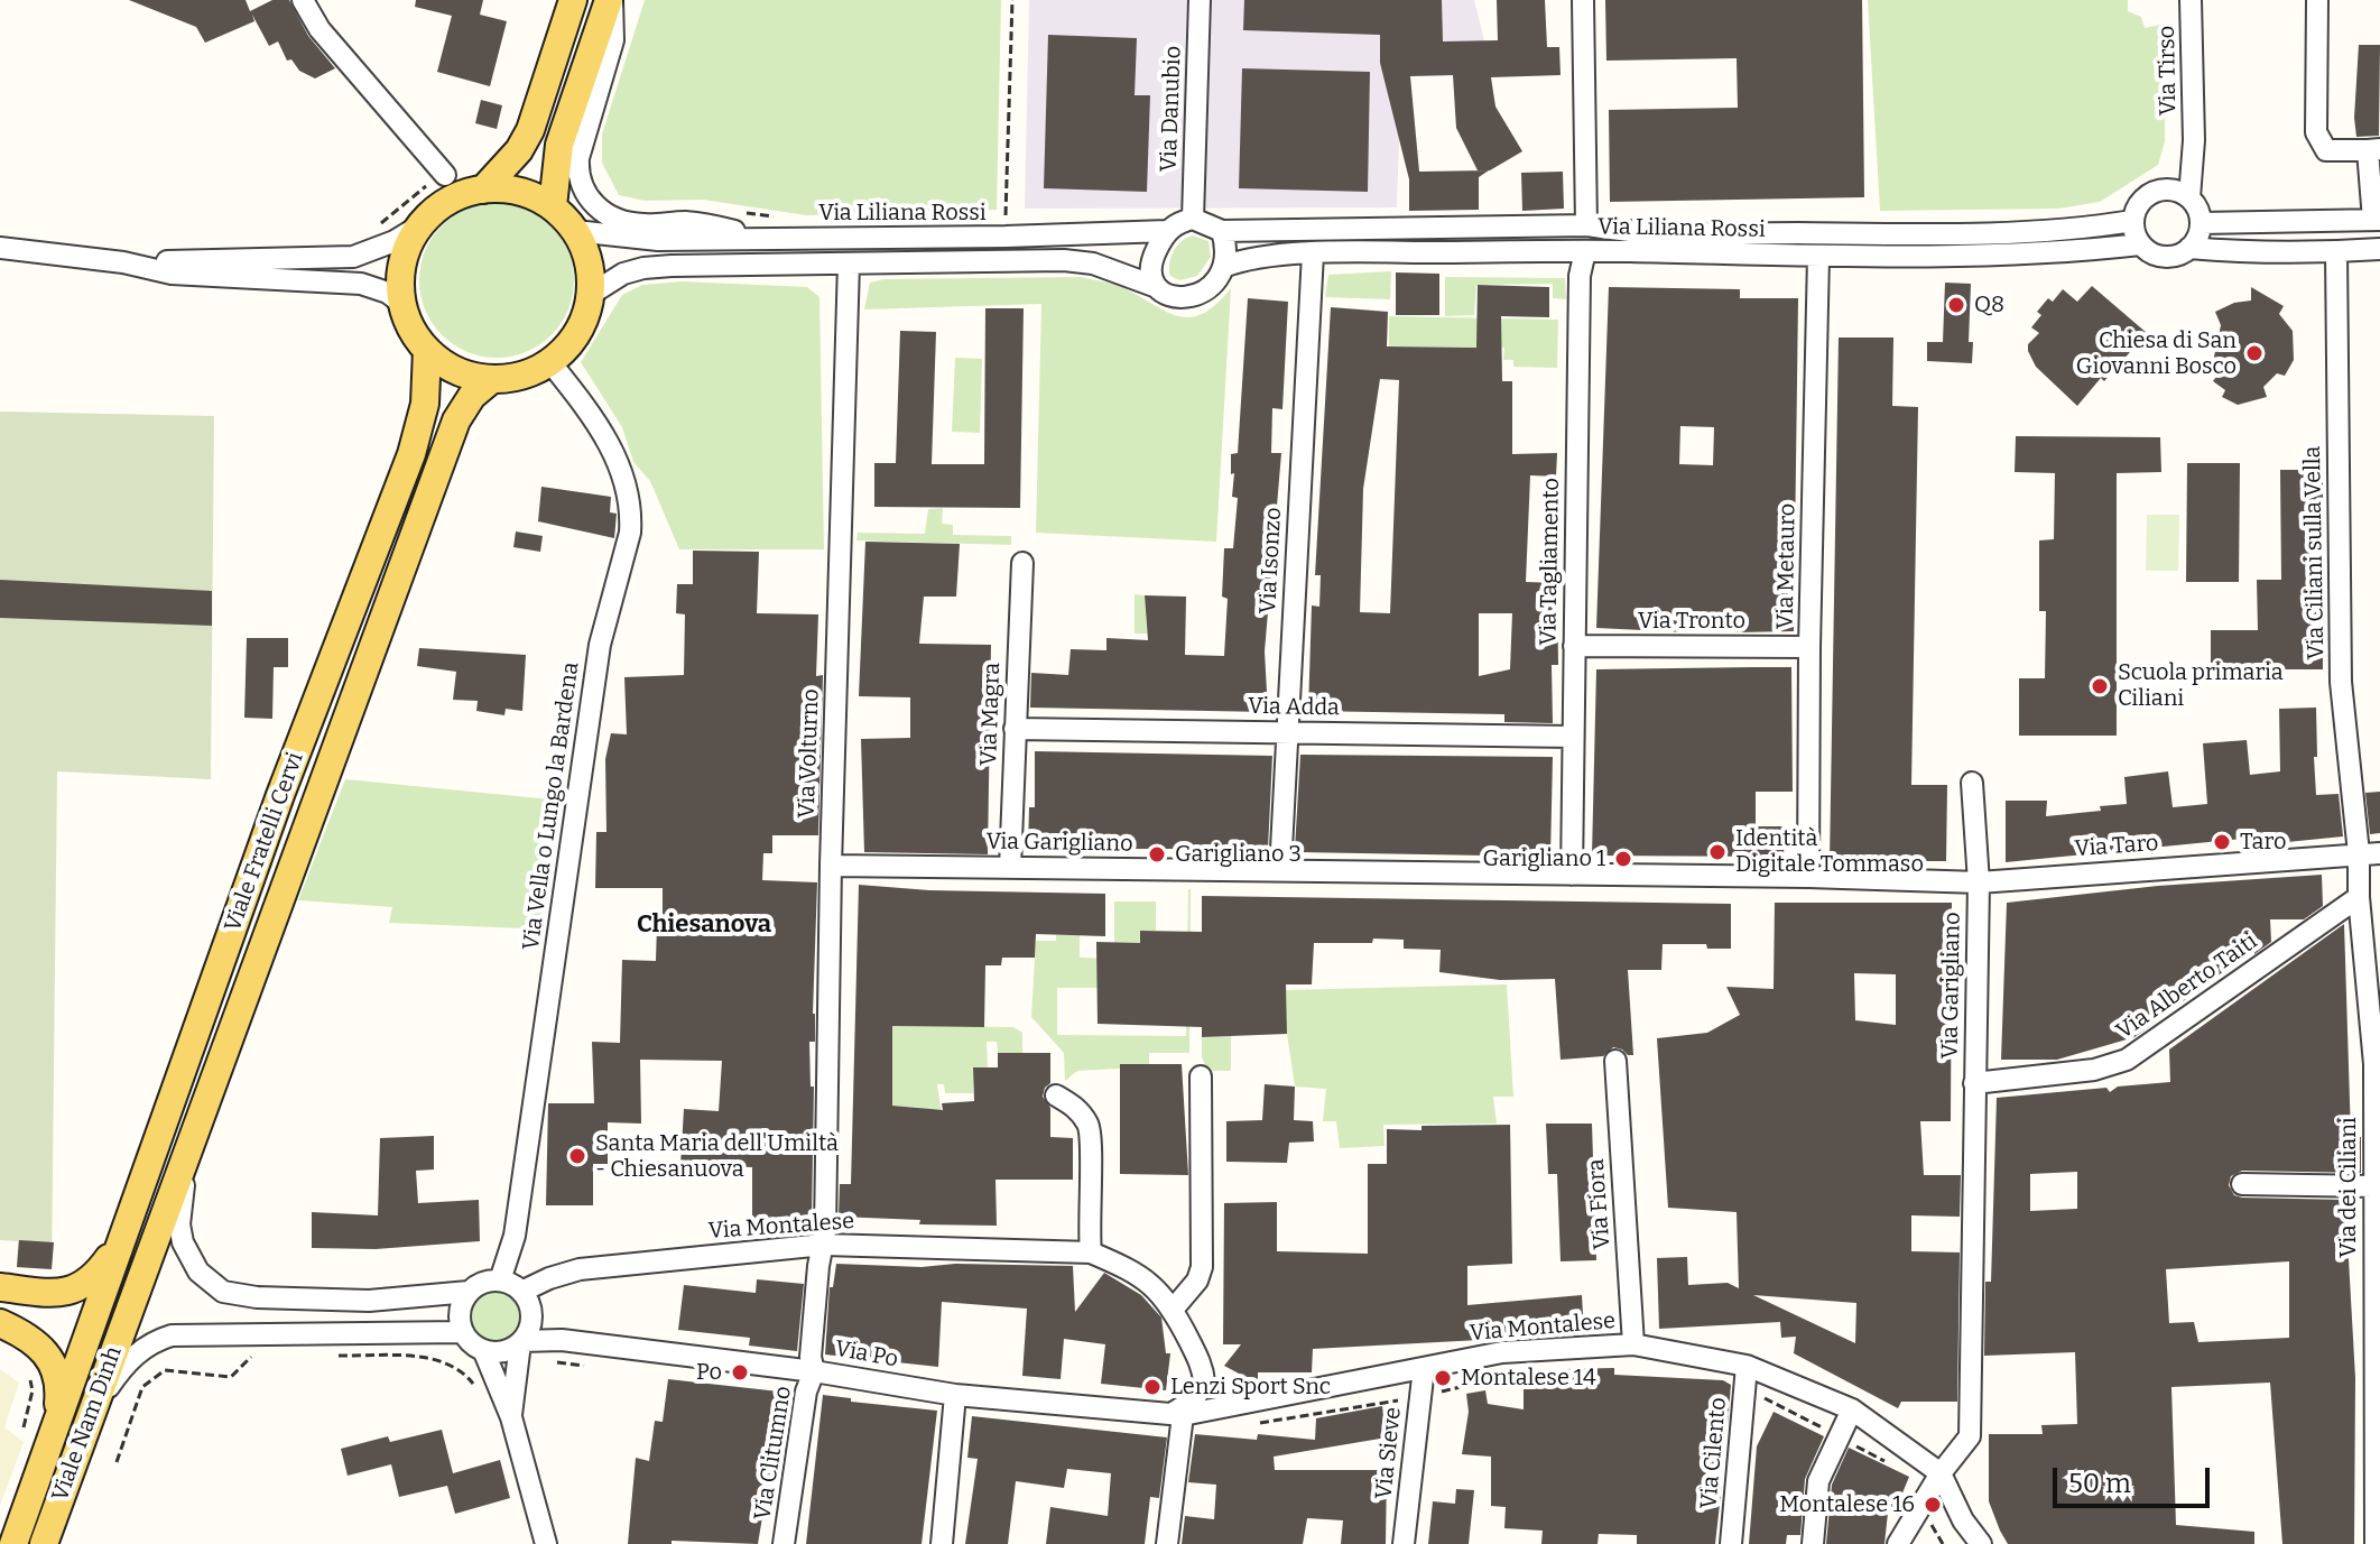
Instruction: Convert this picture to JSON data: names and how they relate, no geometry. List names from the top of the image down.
{
  "streets": {
    "main road": ["Viale Fratelli Cervi", "Viale Nam Dinh"],
    "street": [
      "Via Tirso",
      "Via Danubio",
      "Via Liliana Rossi",
      "Via Ciliani sulla Vella",
      "Via Isonzo",
      "Via Tagliamento",
      "Via Metauro",
      "Via Tronto",
      "Via Adda",
      "Via Magra",
      "Via Volturno",
      "Via Vella o Lungo la Bardena",
      "Via Garigliano",
      "Via Taro",
      "Via Alberto Taiti",
      "Via dei Ciliani",
      "Via Fiora",
      "Via Montalese",
      "Via Po",
      "Via Clitumno",
      "Via Sieve",
      "Via Cilento"
    ]
  },
  "crossings": [
    ["Via Tirso", "Via Liliana Rossi"],
    ["Via Danubio", "Via Liliana Rossi"],
    ["Via Liliana Rossi", "Via Ciliani sulla Vella"],
    ["Via Liliana Rossi", "Via Isonzo"],
    ["Via Liliana Rossi", "Via Tagliamento"],
    ["Via Liliana Rossi", "Via Metauro"],
    ["Via Liliana Rossi", "Via Volturno"],
    ["Via Liliana Rossi", "Via Vella o Lungo la Bardena"],
    ["Via Liliana Rossi", "Viale Fratelli Cervi"],
    ["Via Ciliani sulla Vella", "Via Taro"],
    ["Via Ciliani sulla Vella", "Via dei Ciliani"],
    ["Via Isonzo", "Via Adda"],
    ["Via Isonzo", "Via Garigliano"],
    ["Via Tagliamento", "Via Tronto"],
    ["Via Tagliamento", "Via Adda"],
    ["Via Tagliamento", "Via Garigliano"],
    ["Via Metauro", "Via Tronto"],
    ["Via Metauro", "Via Garigliano"],
    ["Via Adda", "Via Magra"],
    ["Via Magra", "Via Garigliano"],
    ["Via Volturno", "Via Garigliano"],
    ["Via Volturno", "Via Montalese"],
    ["Via Volturno", "Via Clitumno"],
    ["Via Vella o Lungo la Bardena", "Viale Fratelli Cervi"],
    ["Via Vella o Lungo la Bardena", "Via Montalese"],
    ["Via Vella o Lungo la Bardena", "Via Po"],
    ["Viale Fratelli Cervi", "Viale Nam Dinh"],
    ["Via Garigliano", "Via Taro"],
    ["Via Garigliano", "Via Alberto Taiti"],
    ["Via Garigliano", "Via Montalese"],
    ["Via Taro", "Via dei Ciliani"],
    ["Via Alberto Taiti", "Via dei Ciliani"],
    ["Via Fiora", "Via Montalese"],
    ["Via Montalese", "Via Po"],
    ["Via Montalese", "Via Clitumno"],
    ["Via Montalese", "Via Sieve"],
    ["Via Montalese", "Via Cilento"],
    ["Via Po", "Via Clitumno"]
  ],
  "districts": ["Chiesanova"],
  "places": [
    "Q8",
    "Chiesa di San Giovanni Bosco",
    "Scuola primaria Ciliani",
    "Taro",
    "Identità Digitale Tommaso",
    "Garigliano 3",
    "Garigliano 1",
    "Santa Maria dell'Umiltà - Chiesanuova",
    "Po",
    "Montalese 14",
    "Lenzi Sport Snc",
    "Montalese 16"
  ],
  "scale_bar": "50 m"
}
